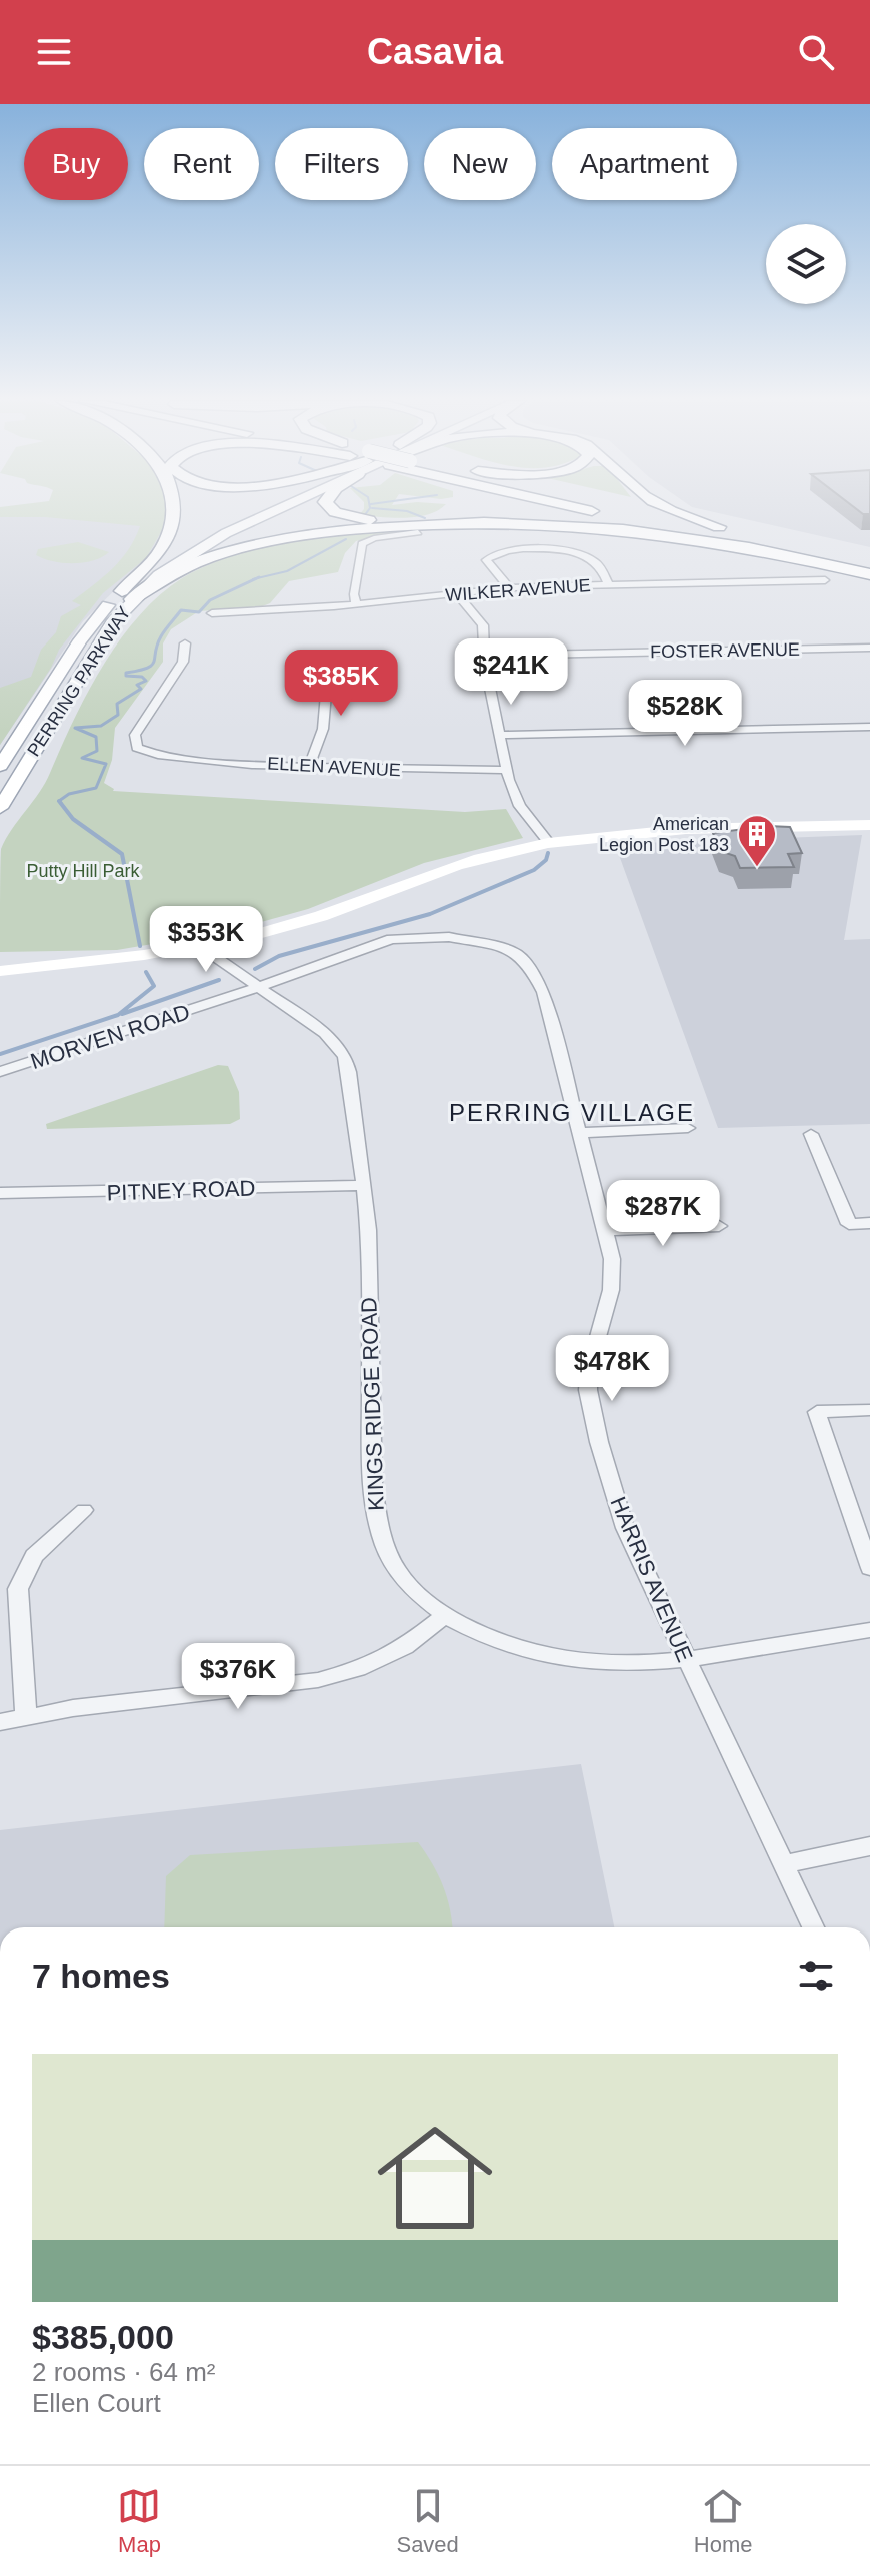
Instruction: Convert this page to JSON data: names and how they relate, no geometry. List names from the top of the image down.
{
  "streets": {
    "main road": ["PERRING PARKWAY"],
    "street": [
      "WILKER AVENUE",
      "FOSTER AVENUE",
      "ELLEN AVENUE",
      "MORVEN ROAD",
      "PITNEY ROAD",
      "KINGS RIDGE ROAD",
      "HARRIS AVENUE"
    ]
  },
  "crossings": [
    ["MORVEN ROAD", "KINGS RIDGE ROAD"],
    ["MORVEN ROAD", "HARRIS AVENUE"],
    ["PITNEY ROAD", "KINGS RIDGE ROAD"],
    ["KINGS RIDGE ROAD", "HARRIS AVENUE"]
  ],
  "districts": ["PERRING VILLAGE"],
  "parks": ["Putty Hill Park"],
  "places": {
    "building": ["American Legion Post 183"]
  },
  "page": {
    "header": "Casavia",
    "chip": [
      "Buy",
      "Rent",
      "Filters",
      "New",
      "Apartment"
    ],
    "price": [
      "$241K",
      "$385K",
      "$528K",
      "$353K",
      "$287K",
      "$478K",
      "$376K"
    ],
    "heading": "7 homes",
    "list": [
      {
        "name": "$385,000",
        "note": "2 rooms · 64 m² · Ellen Court"
      }
    ],
    "tabs": ["Map", "Saved", "Home"]
  }
}
